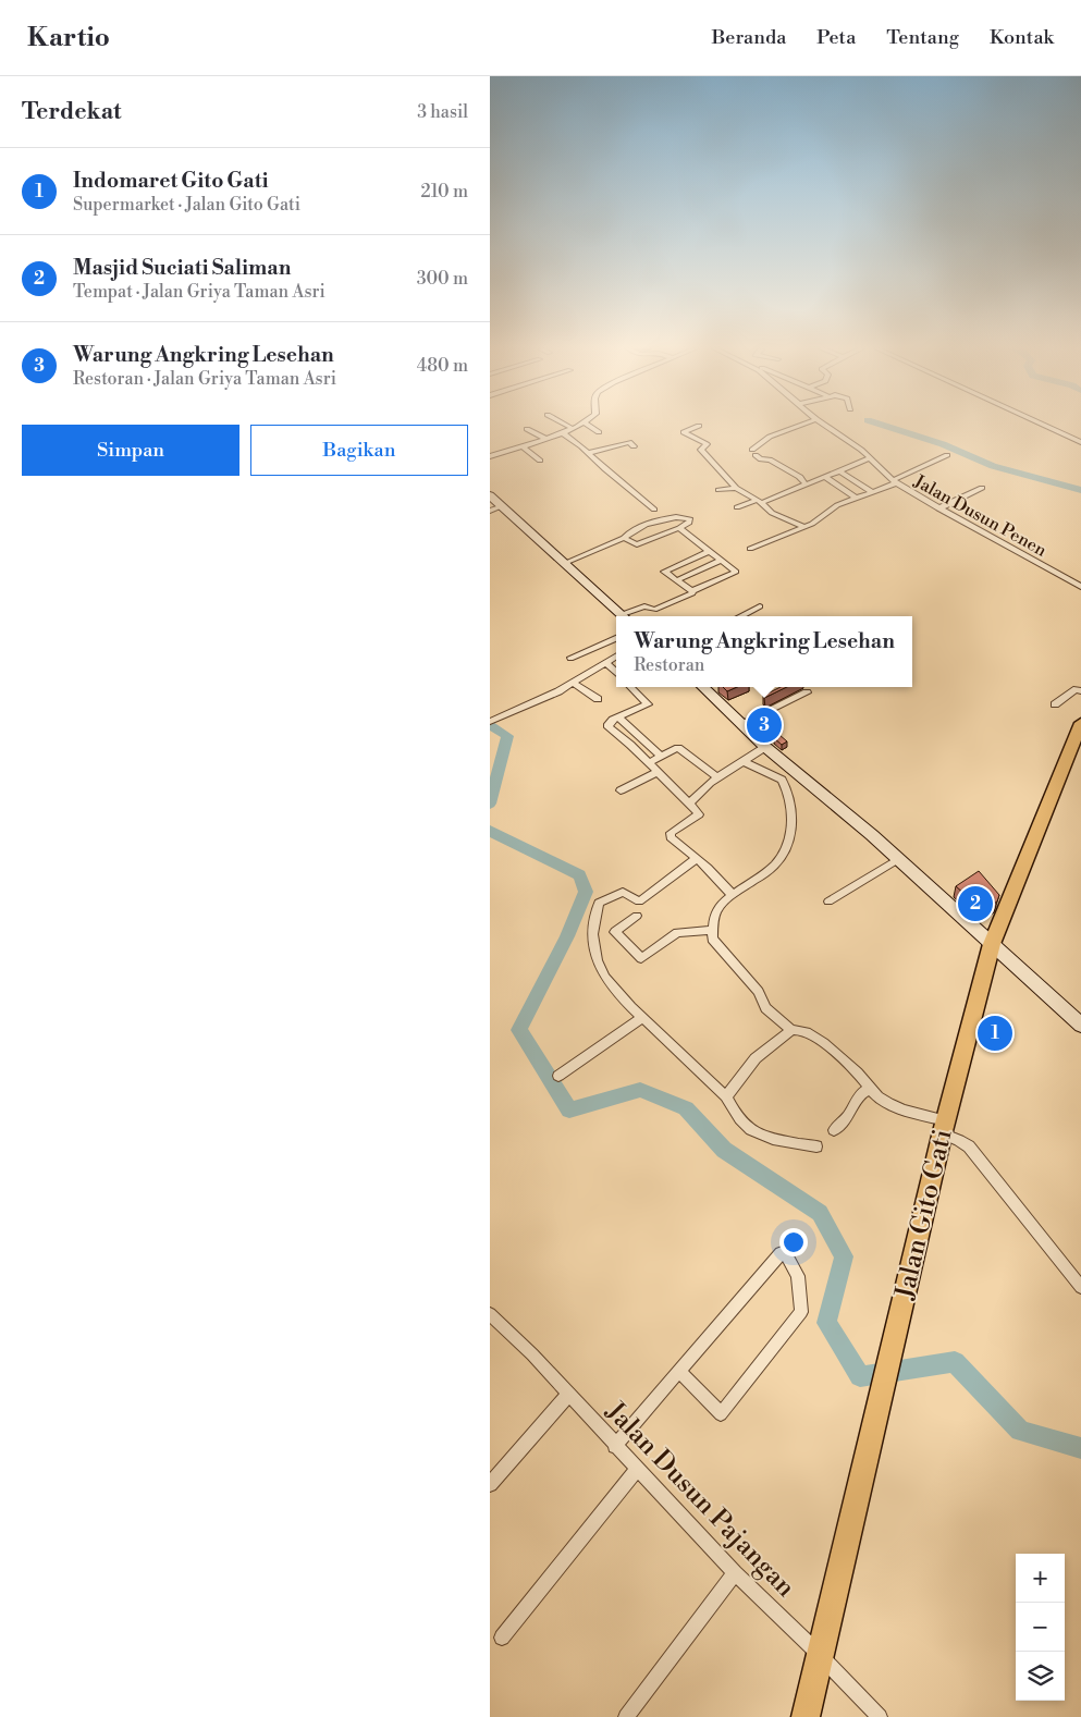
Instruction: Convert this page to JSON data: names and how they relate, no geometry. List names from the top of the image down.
{
  "streets": {
    "main road": ["Jalan Gito Gati"],
    "street": ["Jalan Dusun Penen", "Jalan Dusun Pajangan"]
  },
  "crossings": [
    ["Jalan Gito Gati", "Jalan Dusun Pajangan"]
  ],
  "page": {
    "header": "Kartio",
    "nav": [
      "Beranda",
      "Peta",
      "Tentang",
      "Kontak"
    ],
    "heading": ["Terdekat", "3 hasil"],
    "list": [
      {
        "mark": "1",
        "name": "Indomaret Gito Gati",
        "note": "Supermarket · Jalan Gito Gati",
        "value": "210 m"
      },
      {
        "mark": "2",
        "name": "Masjid Suciati Saliman",
        "note": "Tempat · Jalan Griya Taman Asri",
        "value": "300 m"
      },
      {
        "mark": "3",
        "name": "Warung Angkring Lesehan",
        "note": "Restoran · Jalan Griya Taman Asri",
        "value": "480 m"
      }
    ],
    "buttons": ["Simpan", "Bagikan"],
    "popup": ["Warung Angkring Lesehan", "Restoran"],
    "pins": ["3", "2", "1"],
    "map_buttons": ["+", "−"]
  }
}
